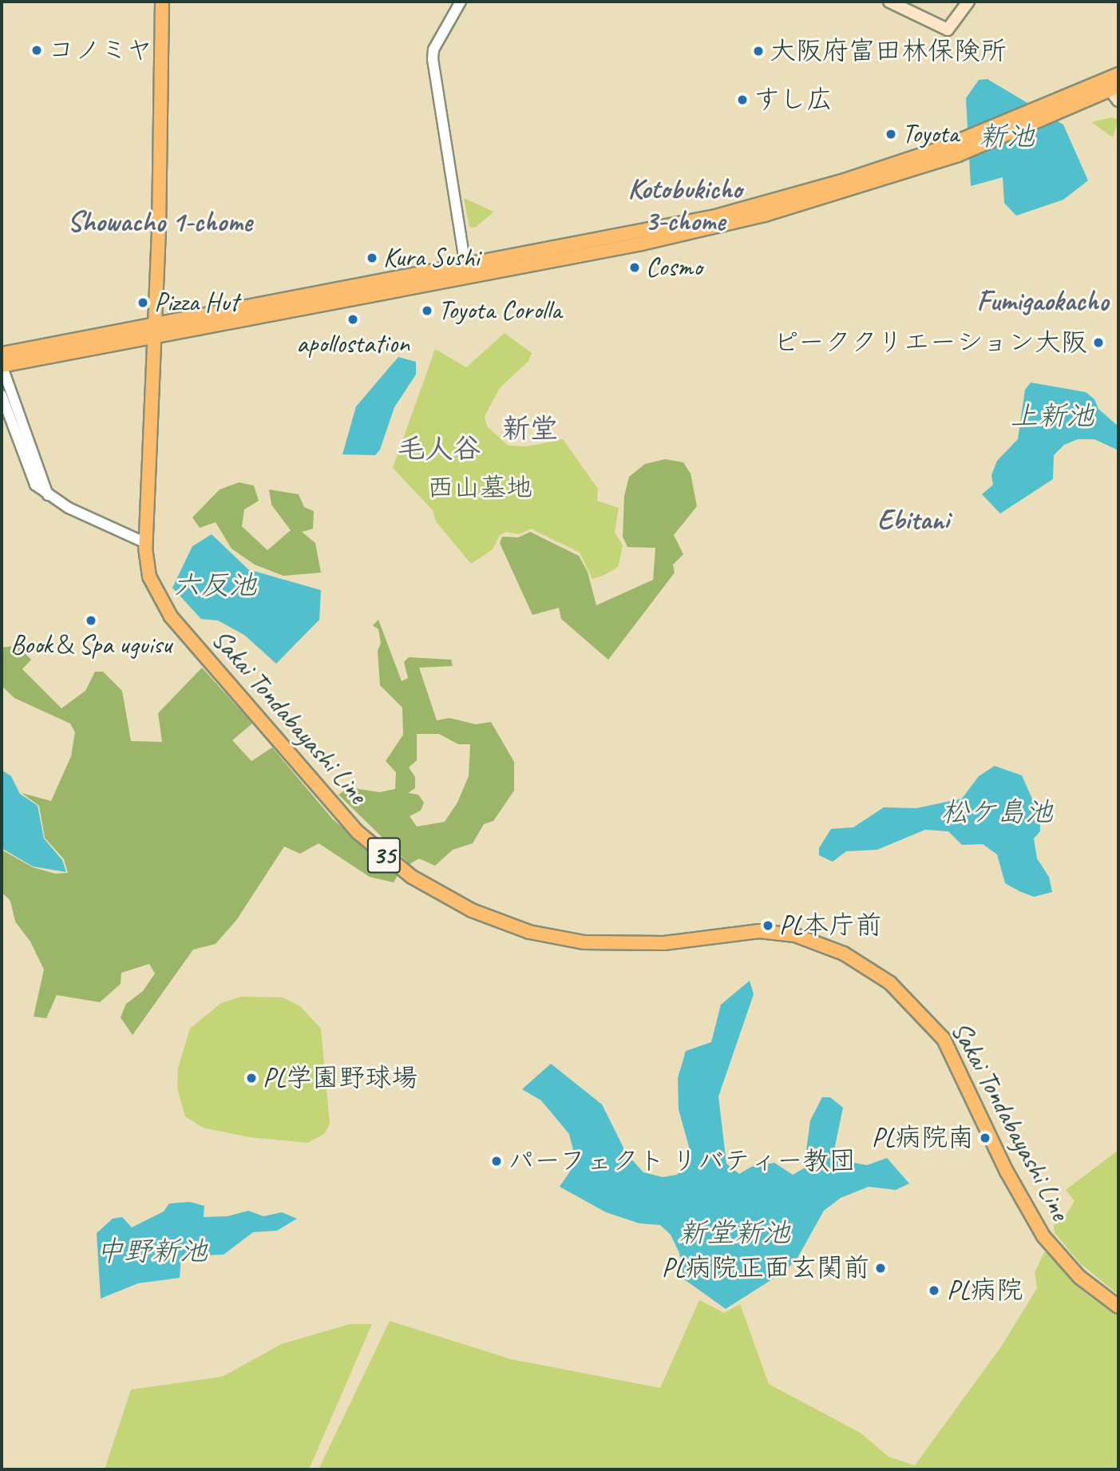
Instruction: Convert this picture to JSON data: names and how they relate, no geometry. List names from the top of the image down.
{
  "streets": {
    "main road": ["Sakai Tondabayashi Line", "35"]
  },
  "districts": [
    "Kotobukicho 3-chome",
    "Showacho 1-chome",
    "Fumigaokacho",
    "新堂",
    "毛人谷",
    "Ebitani"
  ],
  "water": [
    "新池",
    "上新池",
    "六反池",
    "松ケ島池",
    "新堂新池",
    "中野新池"
  ],
  "parks": ["西山墓地"],
  "places": [
    "コノミヤ",
    "大阪府富田林保険所",
    "すし広",
    "Toyota",
    "Kura Sushi",
    "Cosmo",
    "Pizza Hut",
    "Toyota Corolla",
    "apollostation",
    "ピーククリエーション大阪",
    "Book＆Spa uguisu",
    "PL本庁前",
    "PL学園野球場",
    "PL病院南",
    "パーフェクト リバティー教団",
    "PL病院正面玄関前",
    "PL病院"
  ]
}
